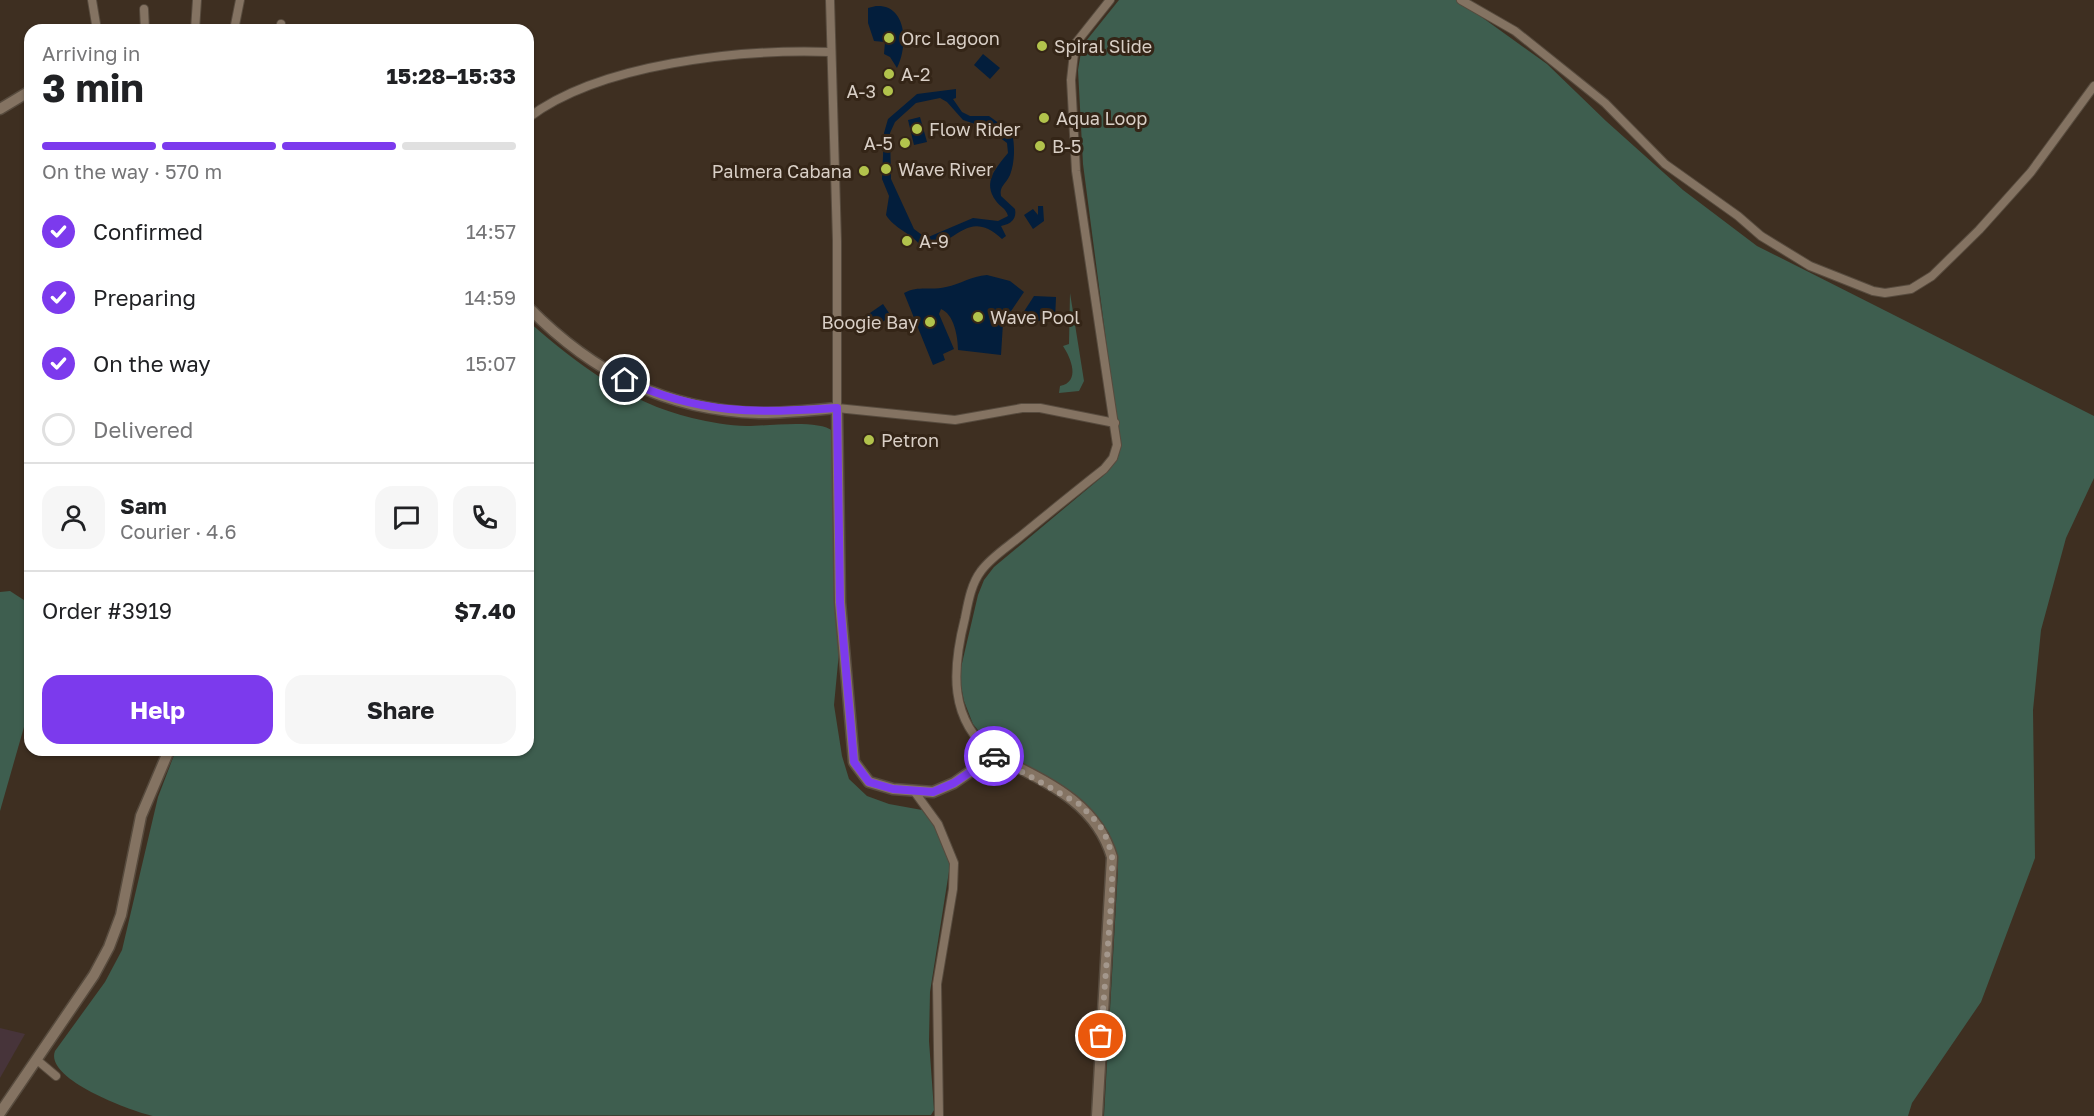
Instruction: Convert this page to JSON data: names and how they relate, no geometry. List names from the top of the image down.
{
  "places": [
    "Orc Lagoon",
    "Spiral Slide",
    "A-2",
    "A-3",
    "Aqua Loop",
    "Flow Rider",
    "A-5",
    "B-5",
    "Wave River",
    "Palmera Cabana",
    "A-9",
    "Wave Pool",
    "Boogie Bay",
    "Petron"
  ],
  "page": {
    "heading": ["3 min", "Arriving in", "15:28–15:33"],
    "panel": [
      "Sam",
      "Courier · 4.6",
      "Order #3919",
      "$7.40"
    ],
    "bar": "On the way · 570 m",
    "list": [
      ["Confirmed", "14:57"],
      ["Preparing", "14:59"],
      ["On the way", "15:07"],
      "Delivered"
    ],
    "buttons": ["Help", "Share"]
  }
}
